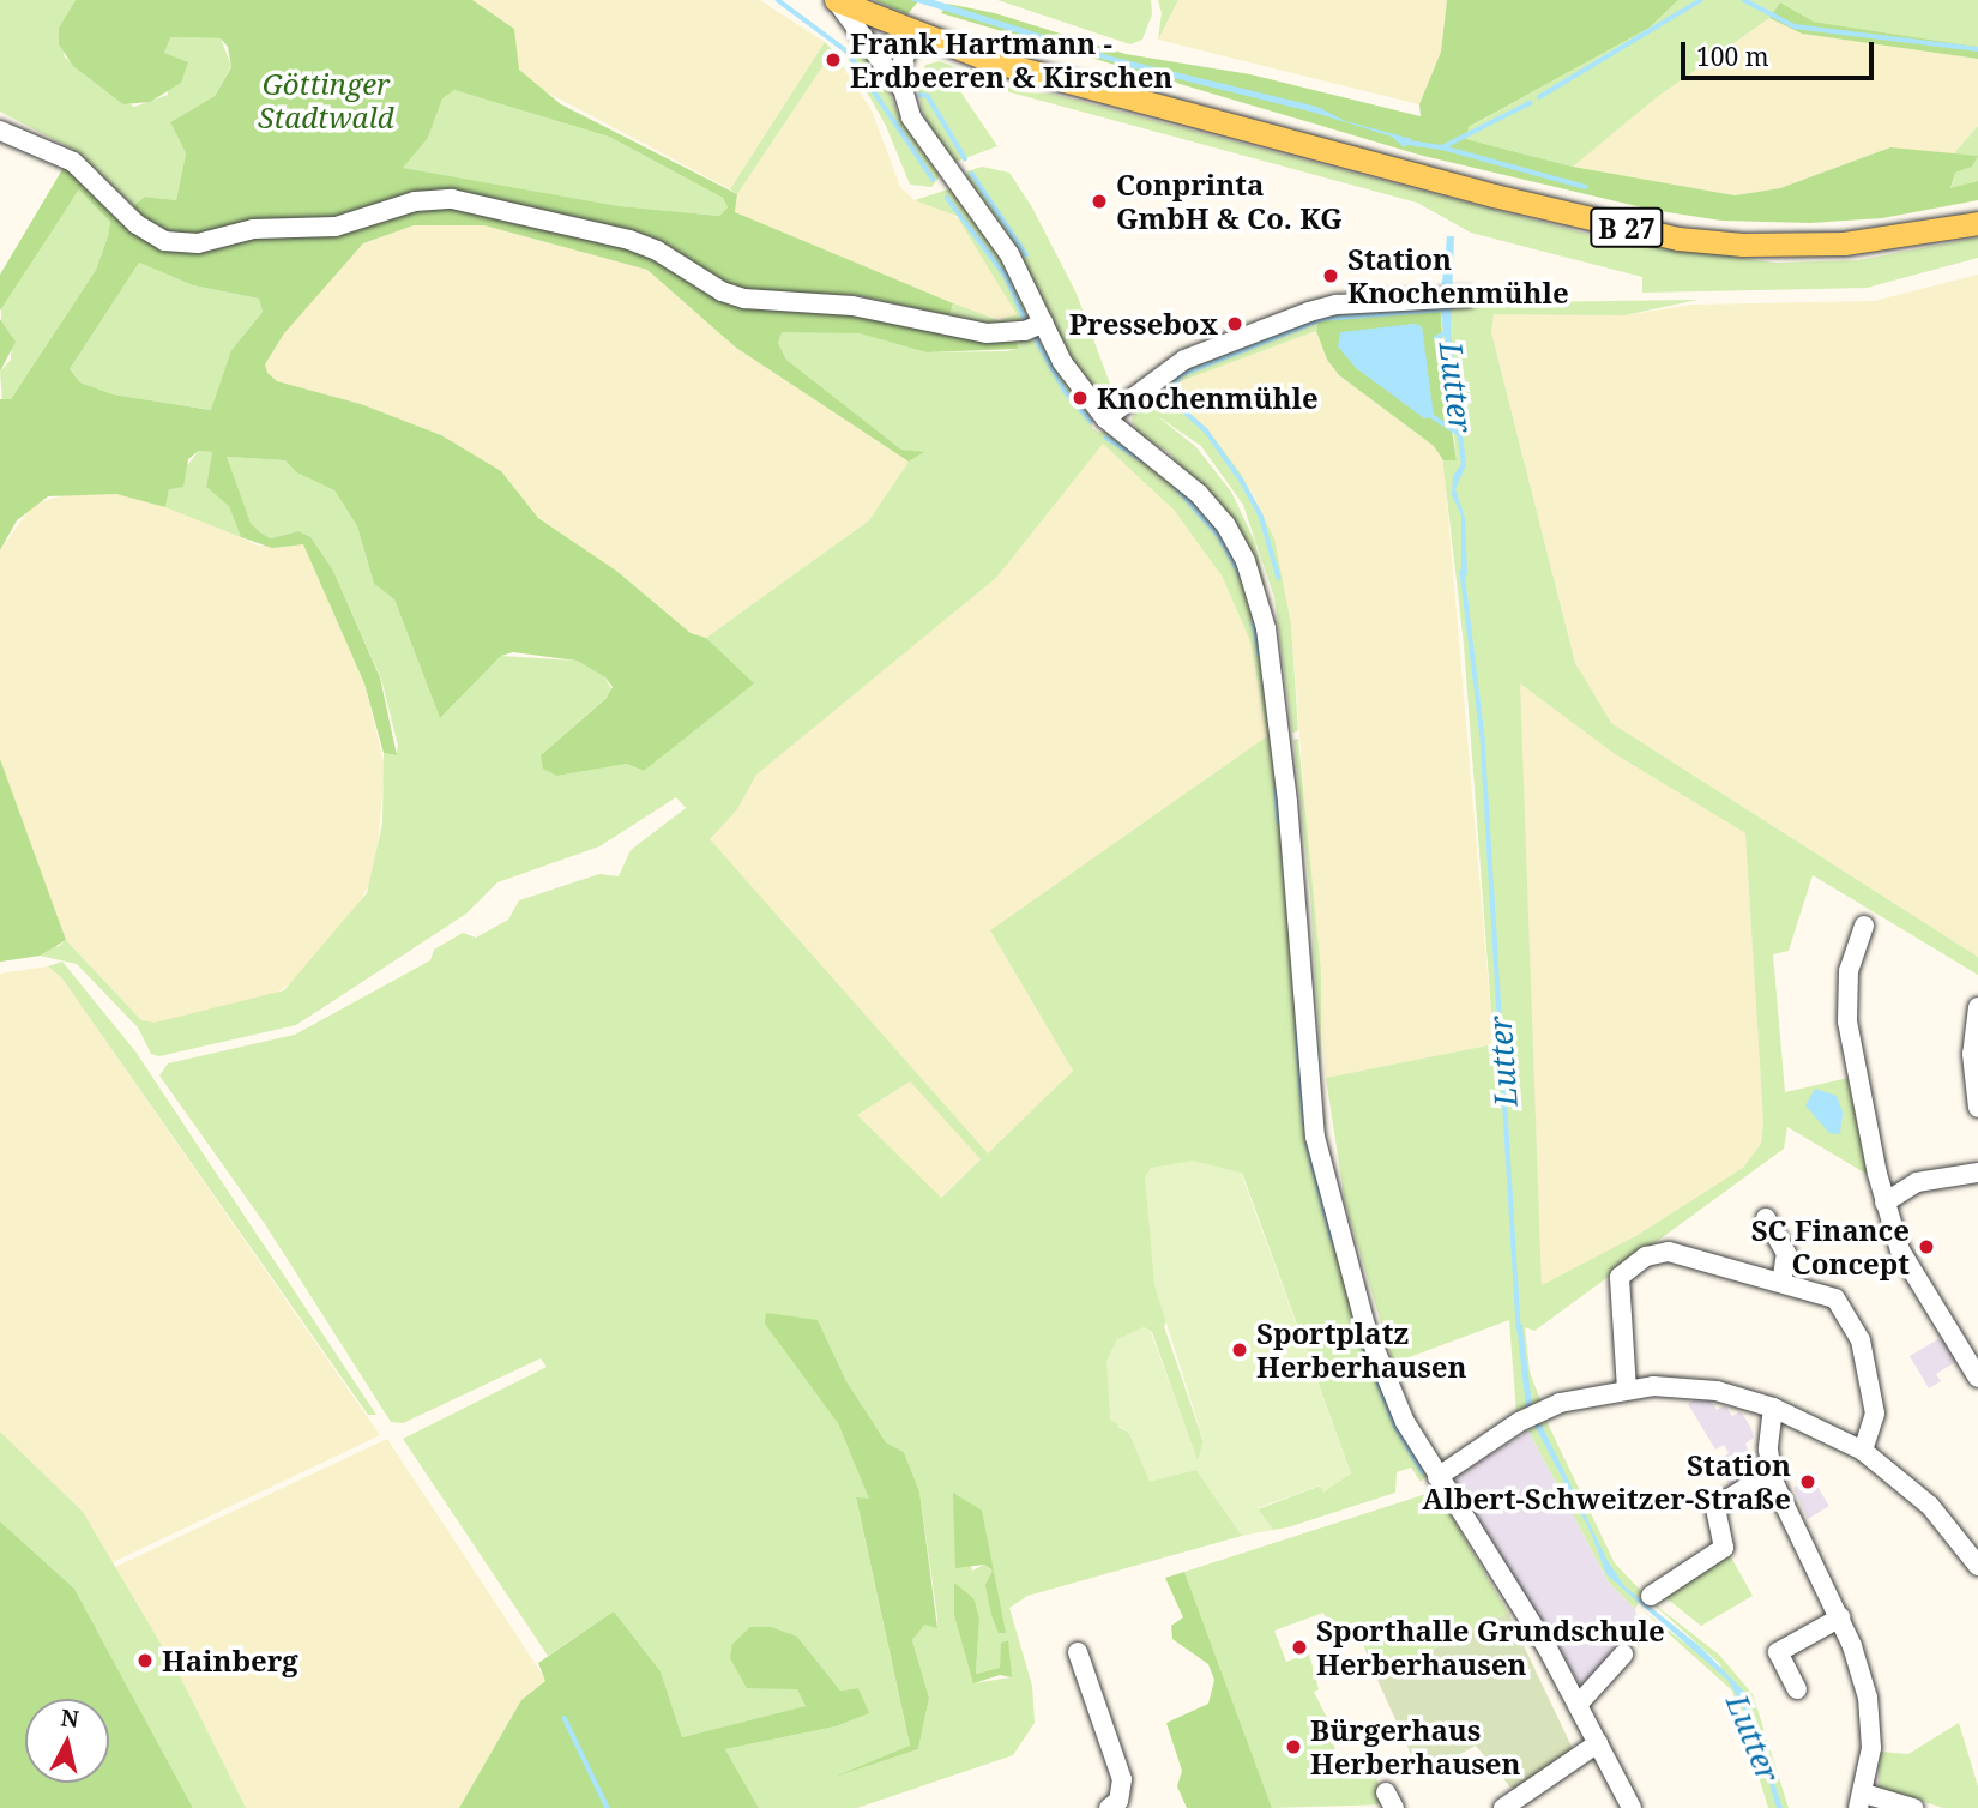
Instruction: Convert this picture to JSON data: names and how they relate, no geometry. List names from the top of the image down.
{
  "streets": {
    "main road": ["B 27"]
  },
  "water": ["Lutter"],
  "parks": ["Göttinger Stadtwald"],
  "places": [
    "Frank Hartmann - Erdbeeren & Kirschen",
    "Conprinta GmbH & Co. KG",
    "Station Knochenmühle",
    "Pressebox",
    "Knochenmühle",
    "SC Finance Concept",
    "Sportplatz Herberhausen",
    "Station Albert-Schweitzer-Straße",
    "Sporthalle Grundschule Herberhausen",
    "Hainberg",
    "Bürgerhaus Herberhausen"
  ],
  "scale_bar": "100 m",
  "north": "top"
}
